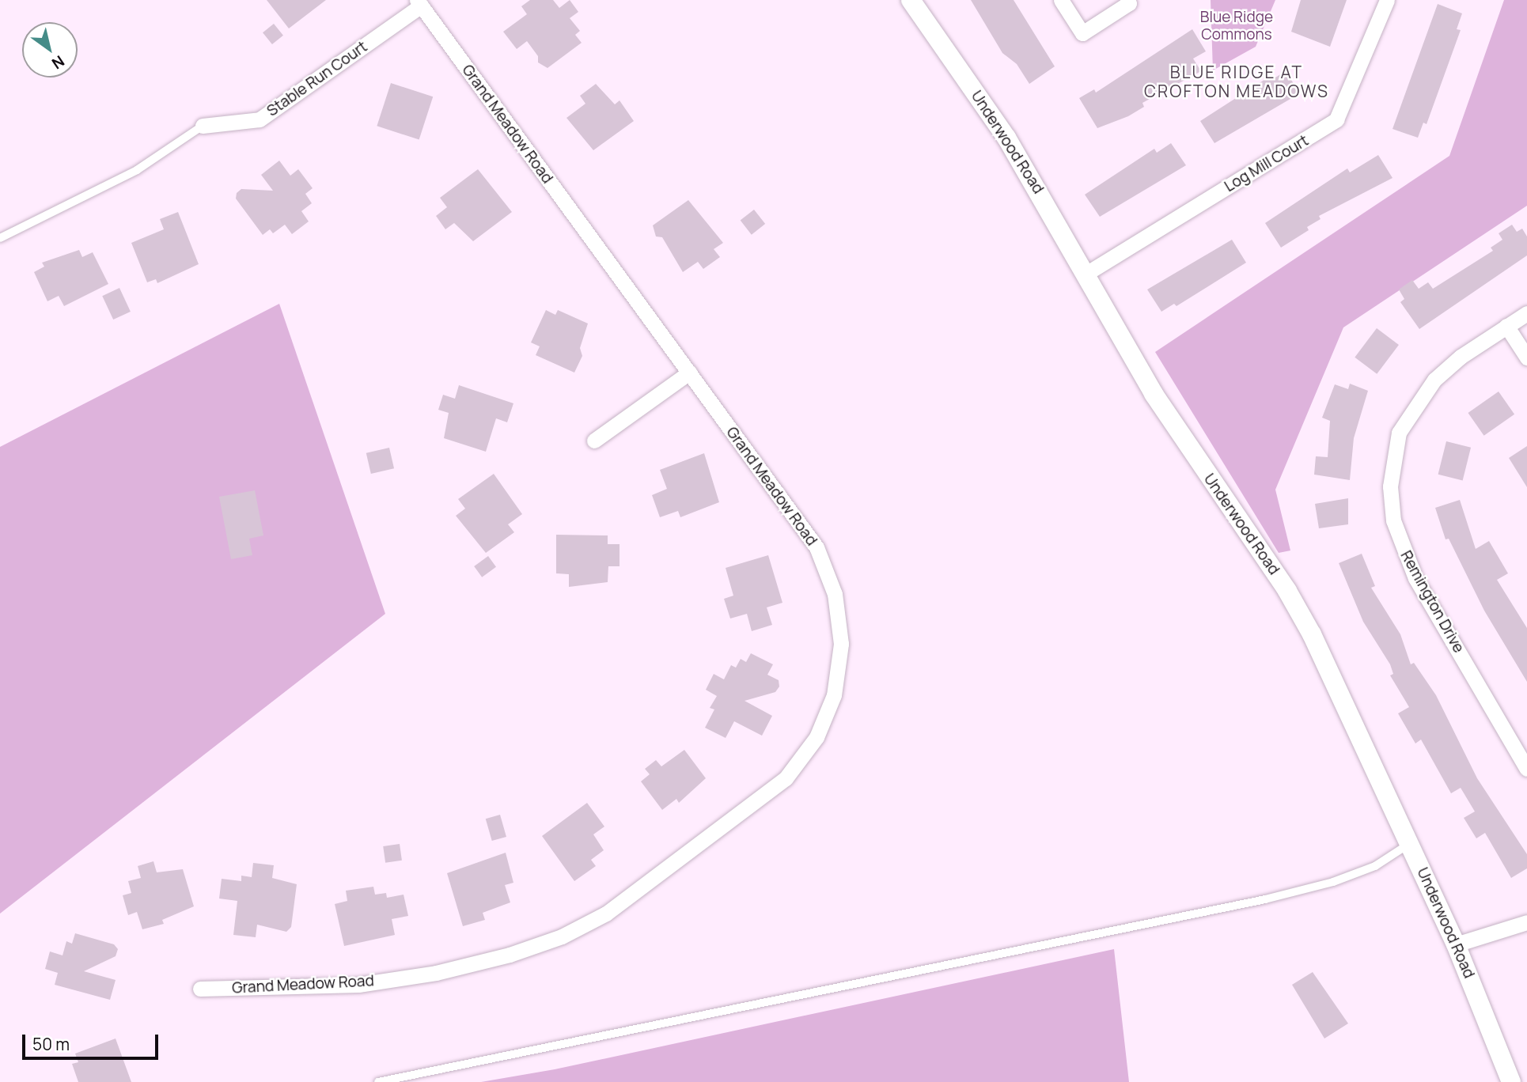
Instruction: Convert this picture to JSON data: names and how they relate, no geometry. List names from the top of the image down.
{
  "streets": {
    "street": [
      "Stable Run Court",
      "Grand Meadow Road",
      "Underwood Road",
      "Log Mill Court",
      "Remington Drive"
    ]
  },
  "crossings": [
    ["Stable Run Court", "Grand Meadow Road"],
    ["Underwood Road", "Log Mill Court"]
  ],
  "districts": ["BLUE RIDGE AT CROFTON MEADOWS"],
  "parks": ["Blue Ridge Commons"],
  "scale_bar": "50 m",
  "north": "bottom right"
}
